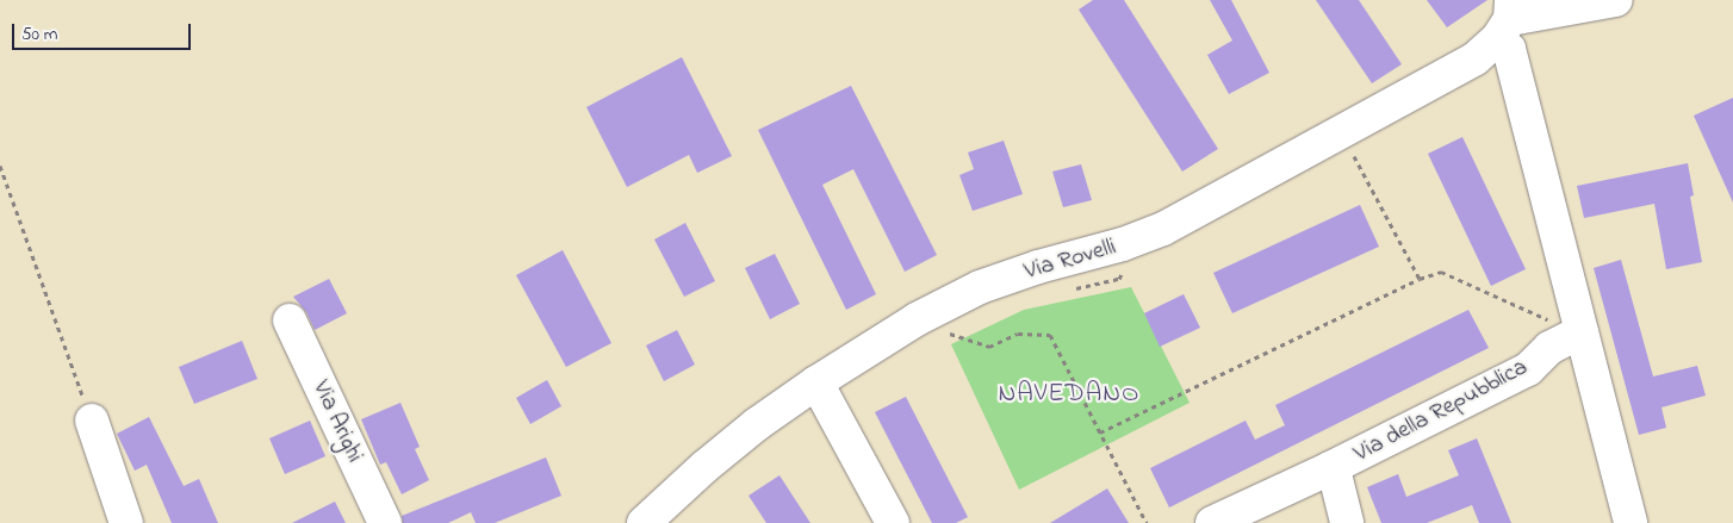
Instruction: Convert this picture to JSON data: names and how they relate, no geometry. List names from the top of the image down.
{
  "streets": {
    "street": ["Via Rovelli", "Via della Repubblica", "Via Arighi"]
  },
  "districts": ["NAVEDANO"],
  "scale_bar": "50 m"
}
